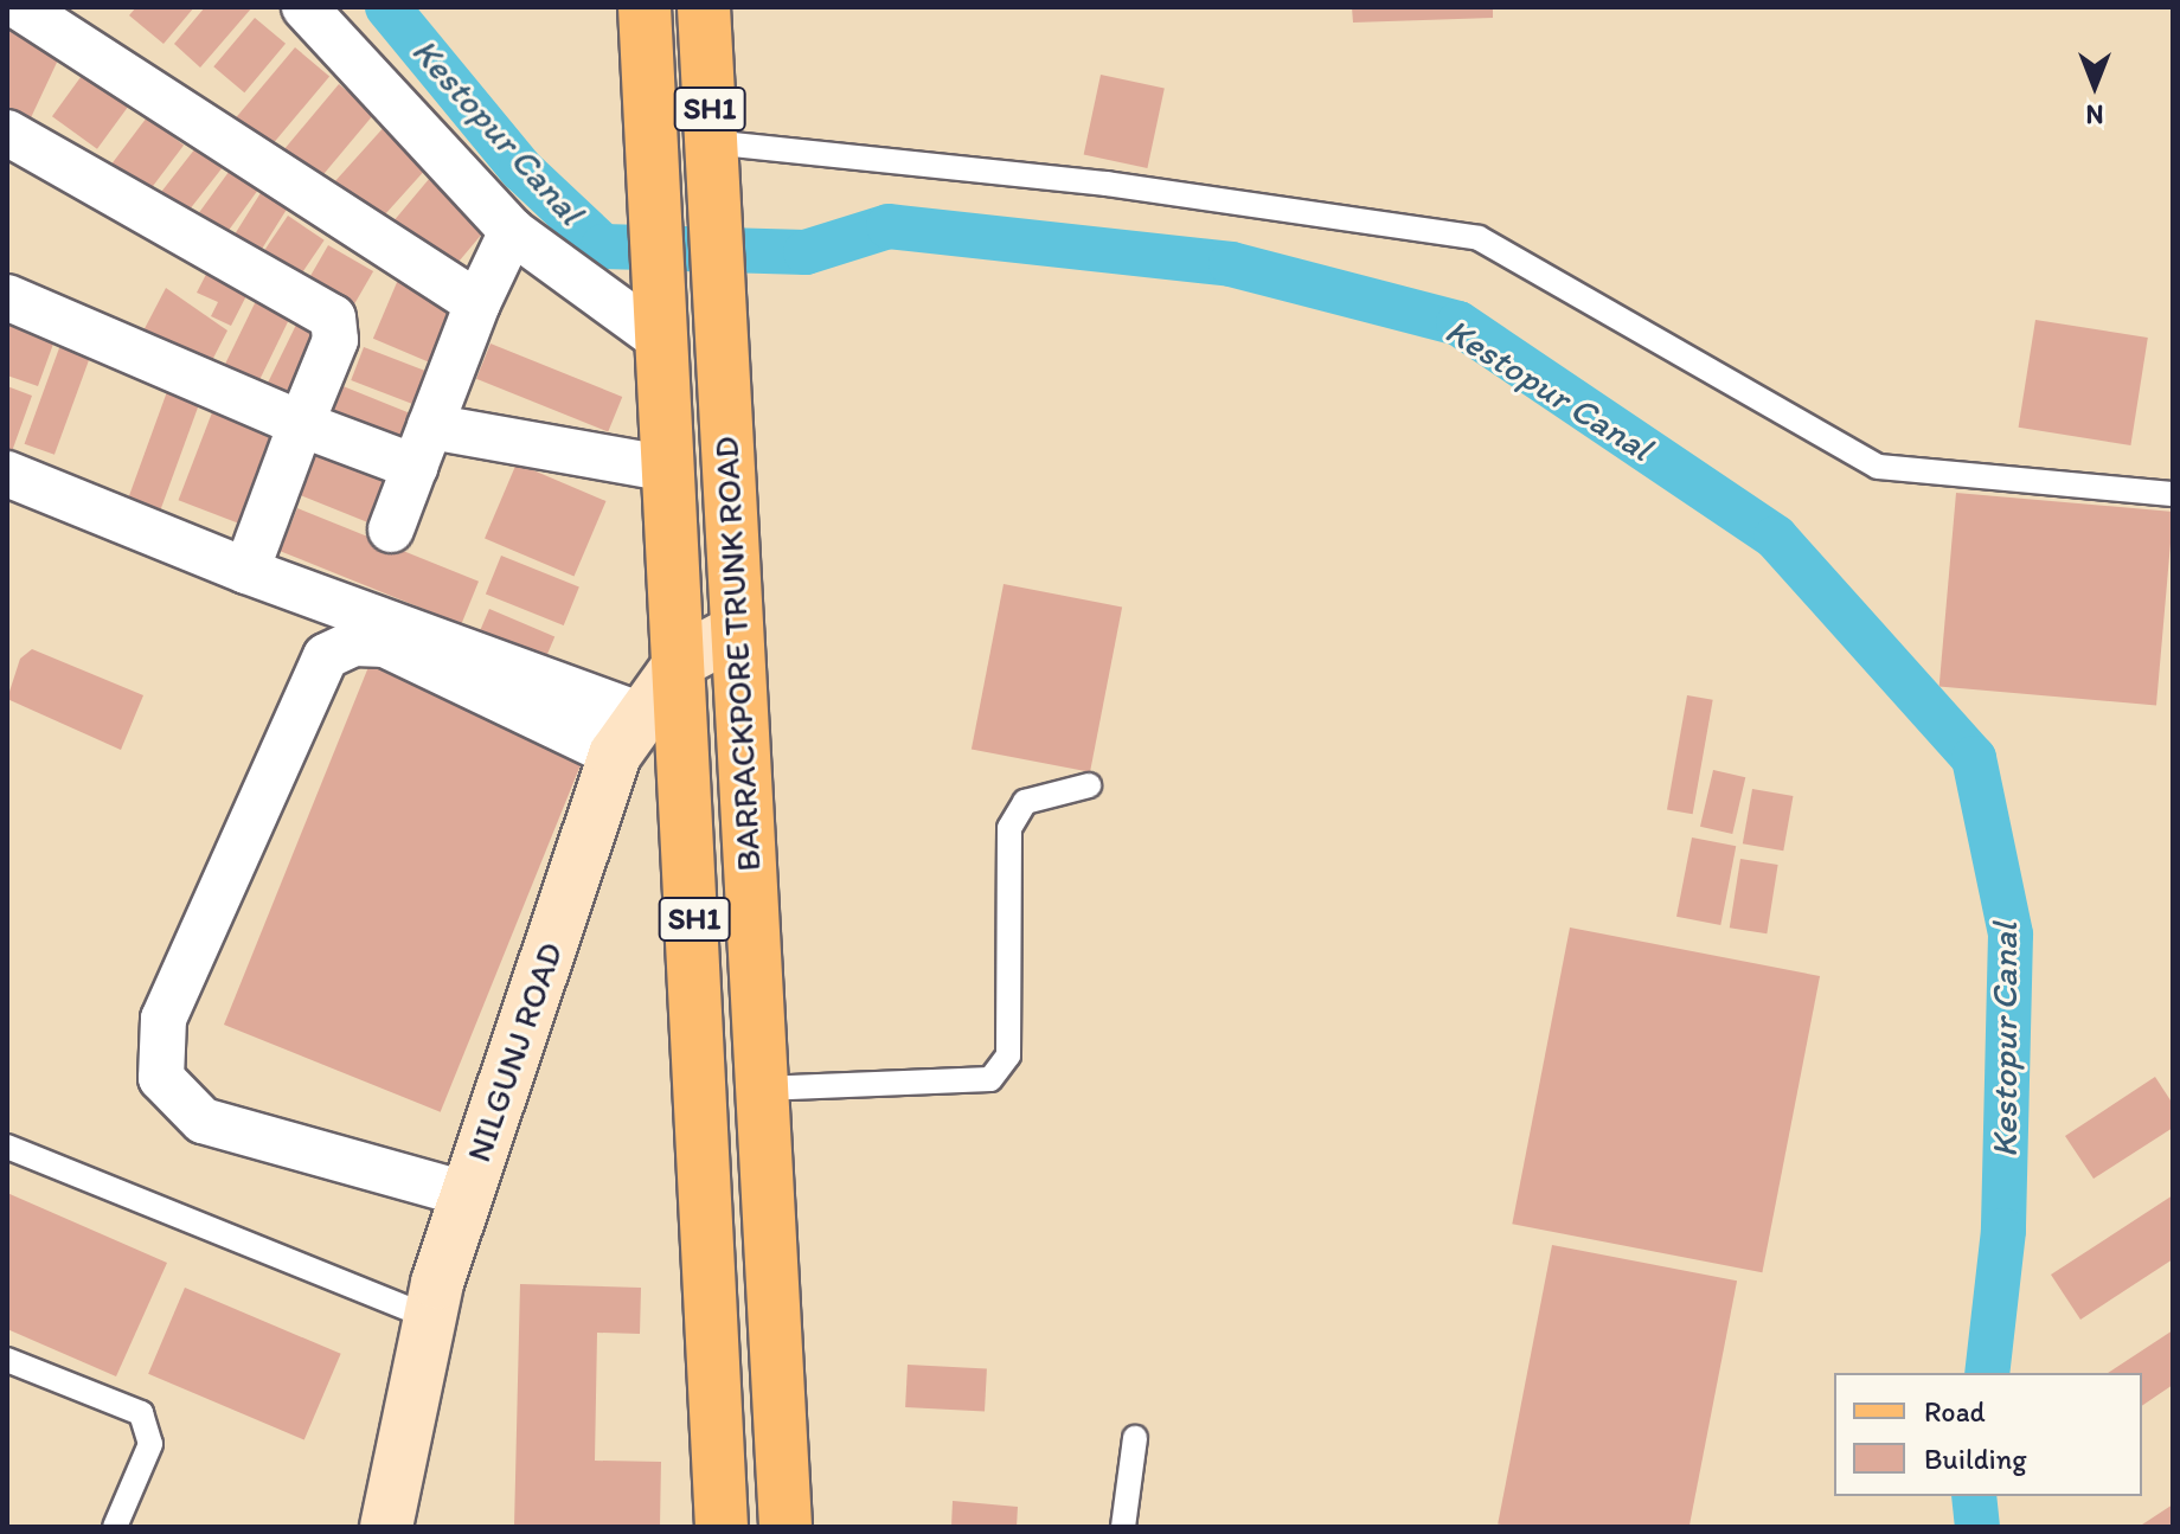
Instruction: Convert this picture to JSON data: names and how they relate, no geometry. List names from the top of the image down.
{
  "streets": {
    "main road": ["SH1", "BARRACKPORE TRUNK ROAD"],
    "street": ["NILGUNJ ROAD"]
  },
  "crossings": [
    ["BARRACKPORE TRUNK ROAD", "NILGUNJ ROAD"]
  ],
  "water": ["Kestopur Canal"],
  "legend": ["Road", "Building"],
  "north": "bottom"
}
